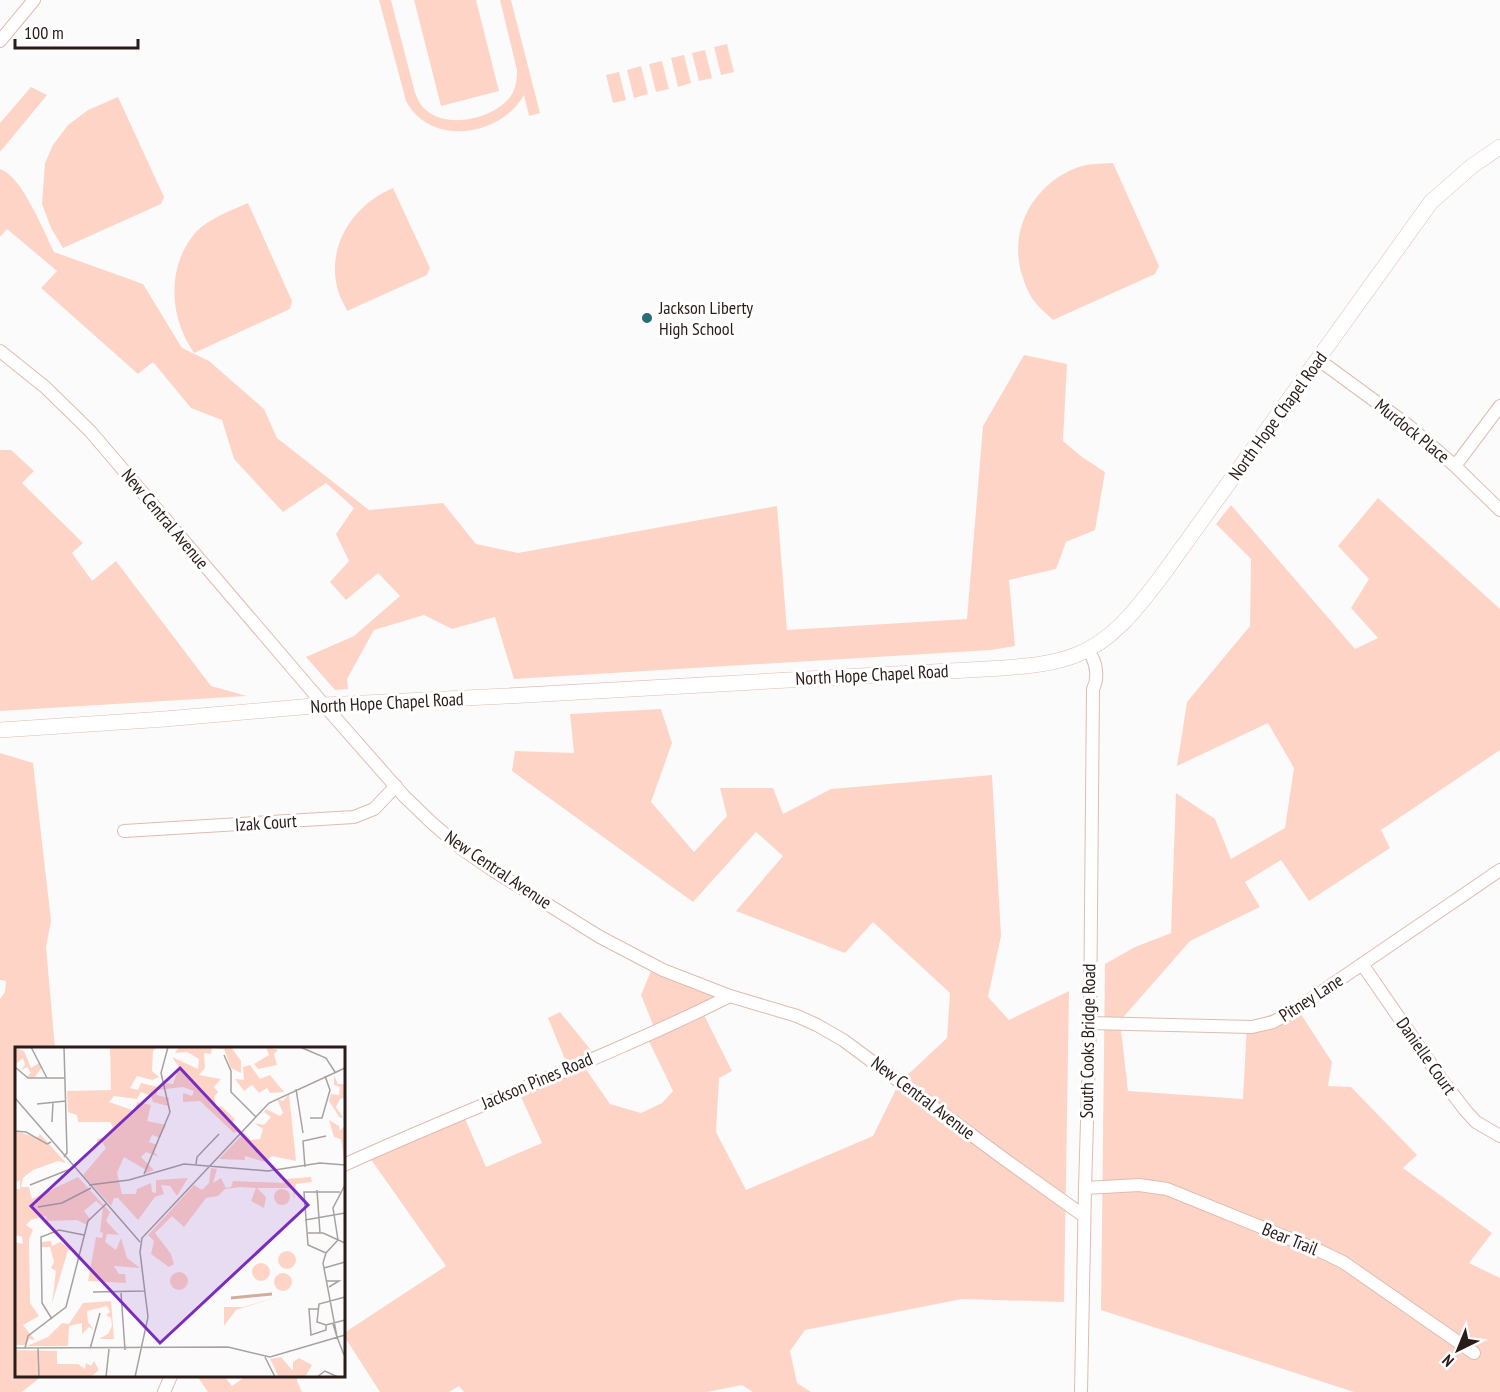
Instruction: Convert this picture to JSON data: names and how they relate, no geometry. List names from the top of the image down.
{
  "streets": {
    "main road": ["North Hope Chapel Road"],
    "street": [
      "Murdock Place",
      "New Central Avenue",
      "Izak Court",
      "Pitney Lane",
      "South Cooks Bridge Road",
      "Danielle Court",
      "Jackson Pines Road",
      "Bear Trail"
    ]
  },
  "crossings": [
    ["North Hope Chapel Road", "Murdock Place"],
    ["North Hope Chapel Road", "New Central Avenue"],
    ["North Hope Chapel Road", "South Cooks Bridge Road"],
    ["New Central Avenue", "Izak Court"],
    ["New Central Avenue", "South Cooks Bridge Road"],
    ["New Central Avenue", "Jackson Pines Road"],
    ["Pitney Lane", "South Cooks Bridge Road"],
    ["Pitney Lane", "Danielle Court"],
    ["South Cooks Bridge Road", "Bear Trail"]
  ],
  "places": ["Jackson Liberty High School"],
  "scale_bar": "100 m",
  "north": "bottom left"
}
